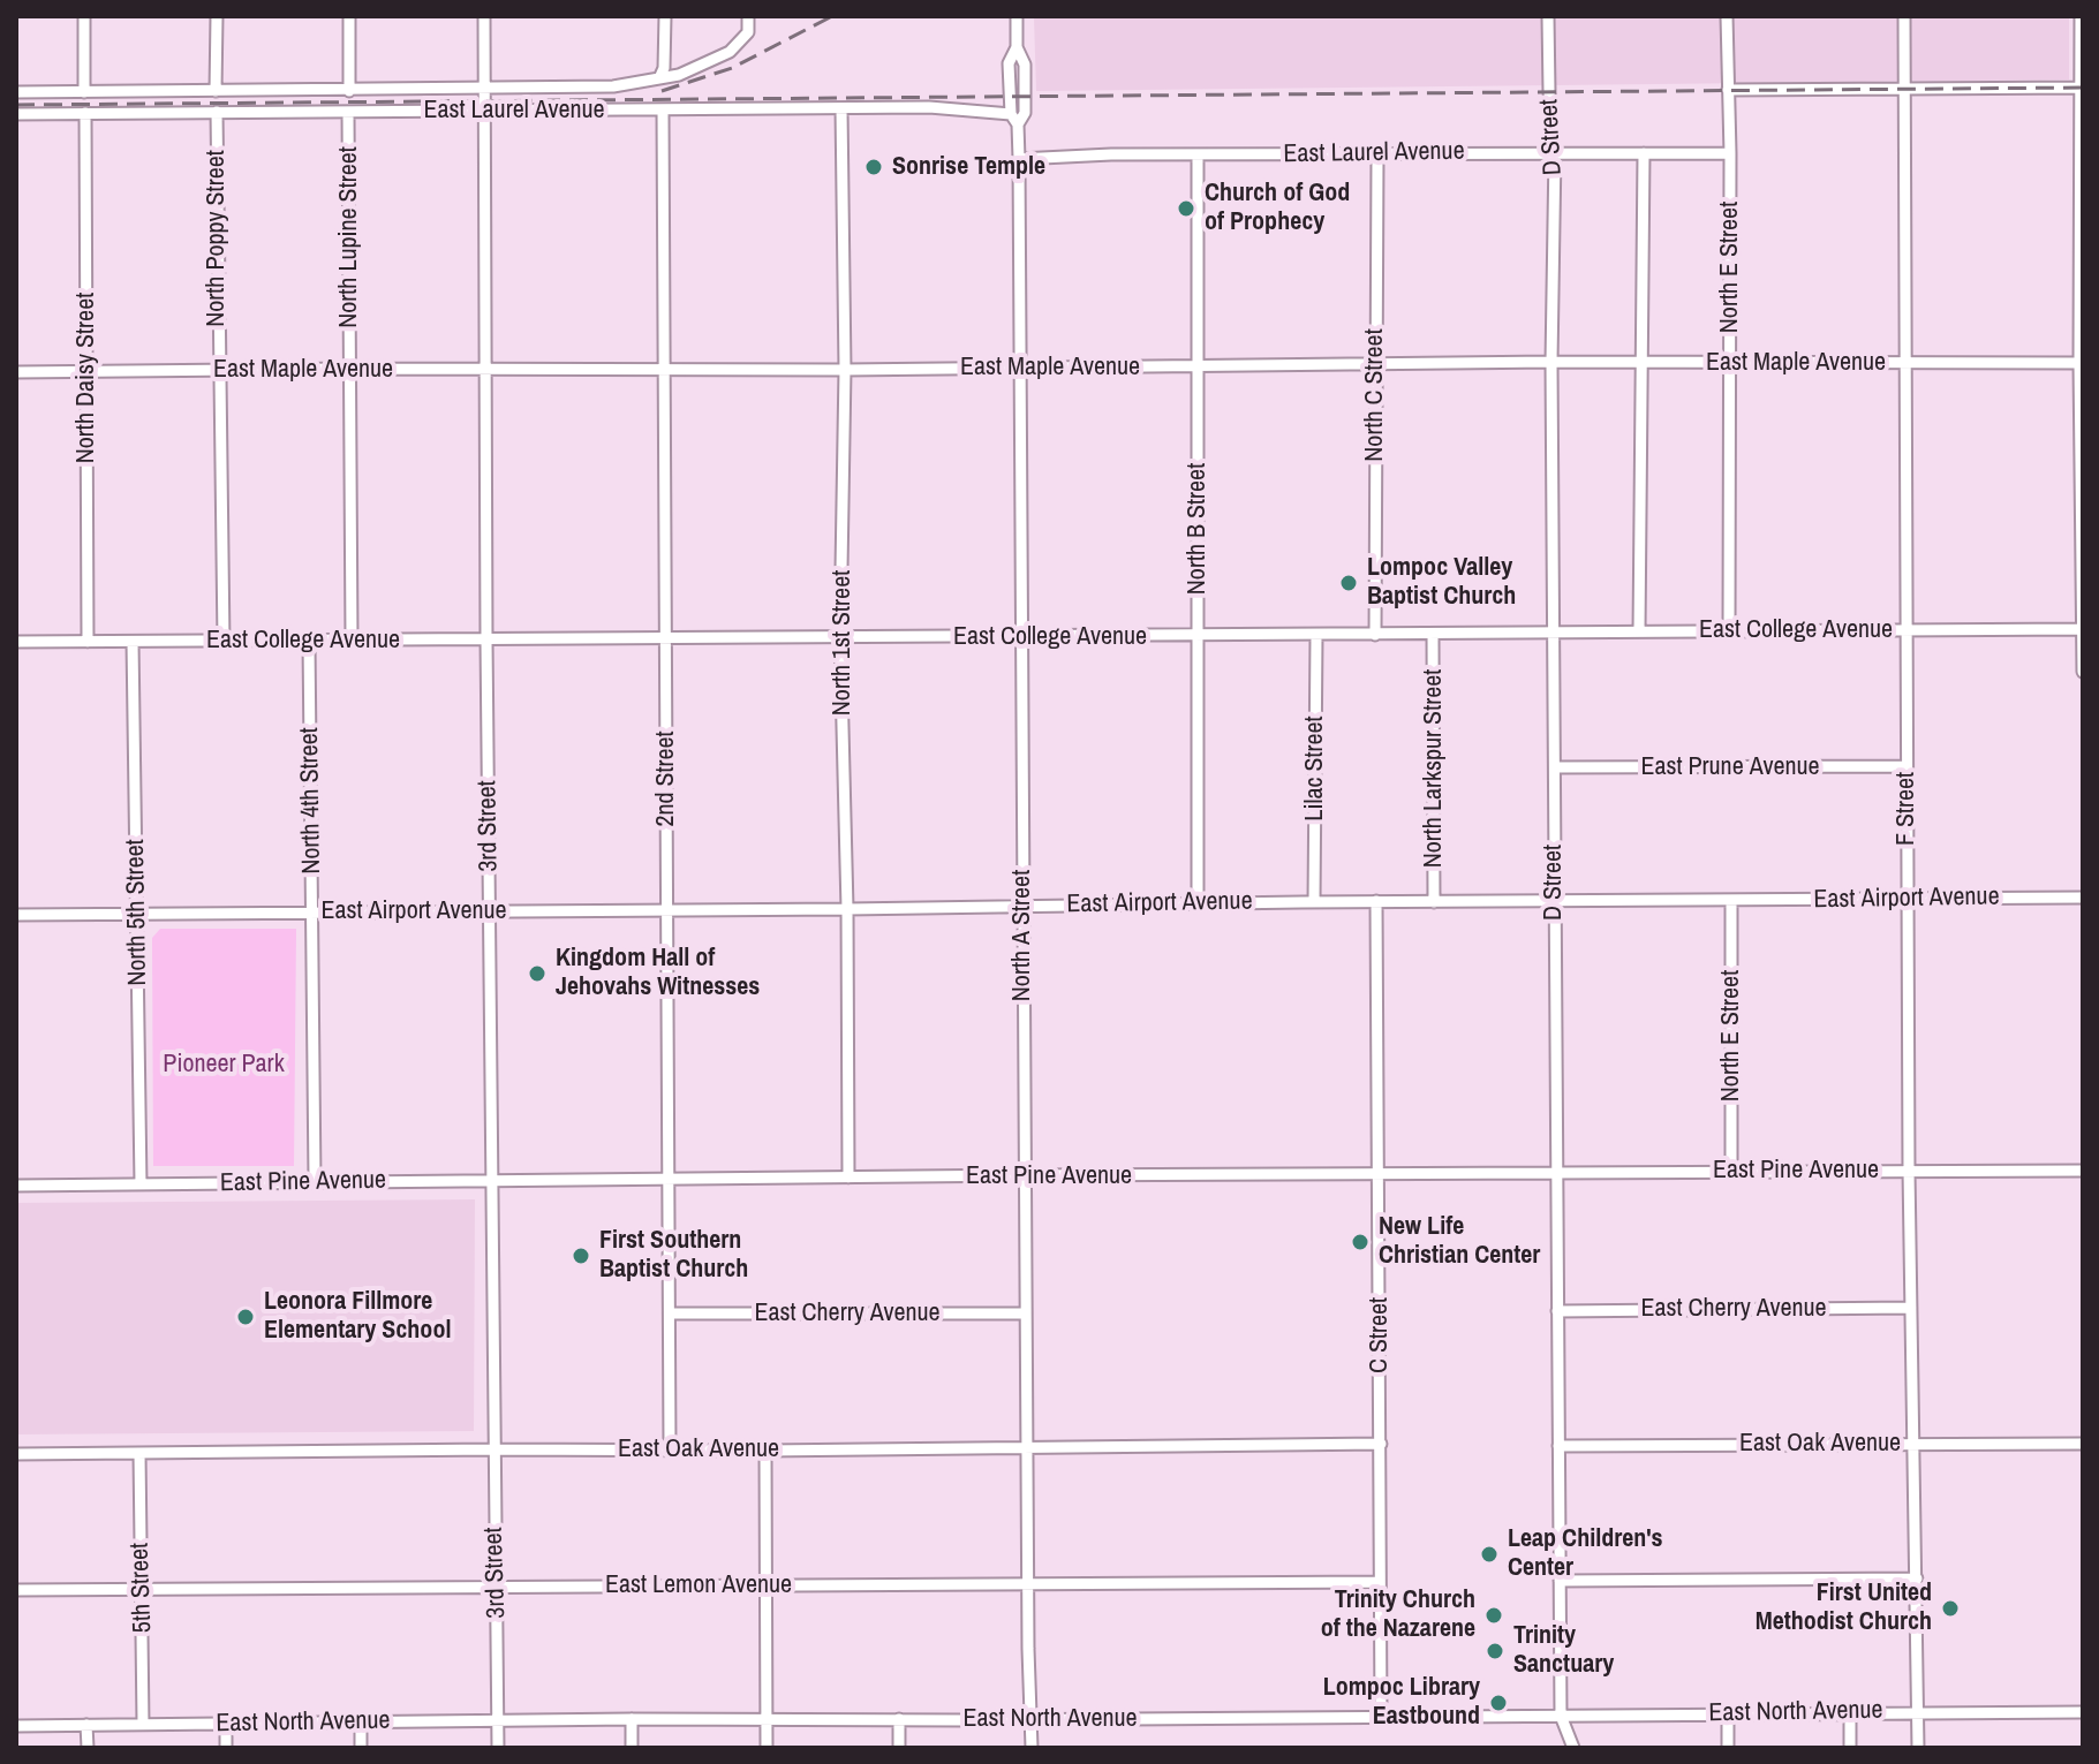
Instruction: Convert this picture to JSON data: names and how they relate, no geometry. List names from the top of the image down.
{
  "streets": {
    "street": [
      "East Laurel Avenue",
      "D Street",
      "North Lupine Street",
      "North Poppy Street",
      "North E Street",
      "East Maple Avenue",
      "North Daisy Street",
      "North C Street",
      "North B Street",
      "East College Avenue",
      "North 1st Street",
      "East Prune Avenue",
      "Lilac Street",
      "North Larkspur Street",
      "2nd Street",
      "North 4th Street",
      "F Street",
      "3rd Street",
      "East Airport Avenue",
      "North 5th Street",
      "North A Street",
      "East Pine Avenue",
      "East Cherry Avenue",
      "C Street",
      "East Oak Avenue",
      "East Lemon Avenue",
      "5th Street",
      "East North Avenue"
    ]
  },
  "crossings": [
    ["East Laurel Avenue", "D Street"],
    ["East Laurel Avenue", "North Lupine Street"],
    ["East Laurel Avenue", "North Poppy Street"],
    ["East Laurel Avenue", "North E Street"],
    ["East Laurel Avenue", "North Daisy Street"],
    ["East Laurel Avenue", "North C Street"],
    ["East Laurel Avenue", "North B Street"],
    ["East Laurel Avenue", "North 1st Street"],
    ["East Laurel Avenue", "2nd Street"],
    ["East Laurel Avenue", "3rd Street"],
    ["East Laurel Avenue", "North A Street"],
    ["D Street", "East Maple Avenue"],
    ["D Street", "East College Avenue"],
    ["D Street", "East Prune Avenue"],
    ["D Street", "East Airport Avenue"],
    ["D Street", "East Pine Avenue"],
    ["D Street", "East Cherry Avenue"],
    ["D Street", "East Oak Avenue"],
    ["D Street", "East North Avenue"],
    ["North Lupine Street", "East Maple Avenue"],
    ["North Lupine Street", "East College Avenue"],
    ["North Poppy Street", "East Maple Avenue"],
    ["North Poppy Street", "East College Avenue"],
    ["North E Street", "East Maple Avenue"],
    ["North E Street", "East College Avenue"],
    ["North E Street", "East Airport Avenue"],
    ["North E Street", "East Pine Avenue"],
    ["East Maple Avenue", "North Daisy Street"],
    ["East Maple Avenue", "North C Street"],
    ["East Maple Avenue", "North B Street"],
    ["East Maple Avenue", "North 1st Street"],
    ["East Maple Avenue", "2nd Street"],
    ["East Maple Avenue", "F Street"],
    ["East Maple Avenue", "3rd Street"],
    ["East Maple Avenue", "North A Street"],
    ["North Daisy Street", "East College Avenue"],
    ["North C Street", "East College Avenue"],
    ["North B Street", "East College Avenue"],
    ["North B Street", "East Airport Avenue"],
    ["East College Avenue", "North 1st Street"],
    ["East College Avenue", "Lilac Street"],
    ["East College Avenue", "North Larkspur Street"],
    ["East College Avenue", "2nd Street"],
    ["East College Avenue", "North 4th Street"],
    ["East College Avenue", "F Street"],
    ["East College Avenue", "3rd Street"],
    ["East College Avenue", "North 5th Street"],
    ["East College Avenue", "North A Street"],
    ["North 1st Street", "East Airport Avenue"],
    ["North 1st Street", "East Pine Avenue"],
    ["East Prune Avenue", "F Street"],
    ["Lilac Street", "East Airport Avenue"],
    ["North Larkspur Street", "East Airport Avenue"],
    ["2nd Street", "East Airport Avenue"],
    ["2nd Street", "East Pine Avenue"],
    ["2nd Street", "East Cherry Avenue"],
    ["2nd Street", "East Oak Avenue"],
    ["North 4th Street", "East Airport Avenue"],
    ["North 4th Street", "East Pine Avenue"],
    ["F Street", "East Airport Avenue"],
    ["F Street", "East Pine Avenue"],
    ["F Street", "East Cherry Avenue"],
    ["F Street", "East Oak Avenue"],
    ["F Street", "East North Avenue"],
    ["3rd Street", "East Airport Avenue"],
    ["3rd Street", "East Pine Avenue"],
    ["3rd Street", "East Oak Avenue"],
    ["3rd Street", "East Lemon Avenue"],
    ["3rd Street", "East North Avenue"],
    ["East Airport Avenue", "North 5th Street"],
    ["East Airport Avenue", "North A Street"],
    ["East Airport Avenue", "C Street"],
    ["North 5th Street", "East Pine Avenue"],
    ["North A Street", "East Pine Avenue"],
    ["North A Street", "East Cherry Avenue"],
    ["North A Street", "East Oak Avenue"],
    ["North A Street", "East Lemon Avenue"],
    ["North A Street", "East North Avenue"],
    ["East Pine Avenue", "C Street"],
    ["C Street", "East Oak Avenue"],
    ["C Street", "East Lemon Avenue"],
    ["C Street", "East North Avenue"],
    ["East Oak Avenue", "5th Street"],
    ["East Lemon Avenue", "5th Street"],
    ["5th Street", "East North Avenue"]
  ],
  "parks": ["Pioneer Park"],
  "places": [
    "Sonrise Temple",
    "Church of God of Prophecy",
    "Lompoc Valley Baptist Church",
    "Kingdom Hall of Jehovahs Witnesses",
    "New Life Christian Center",
    "First Southern Baptist Church",
    "Leonora Fillmore Elementary School",
    "Leap Children's Center",
    "First United Methodist Church",
    "Trinity Church of the Nazarene",
    "Trinity Sanctuary",
    "Lompoc Library Eastbound"
  ]
}
